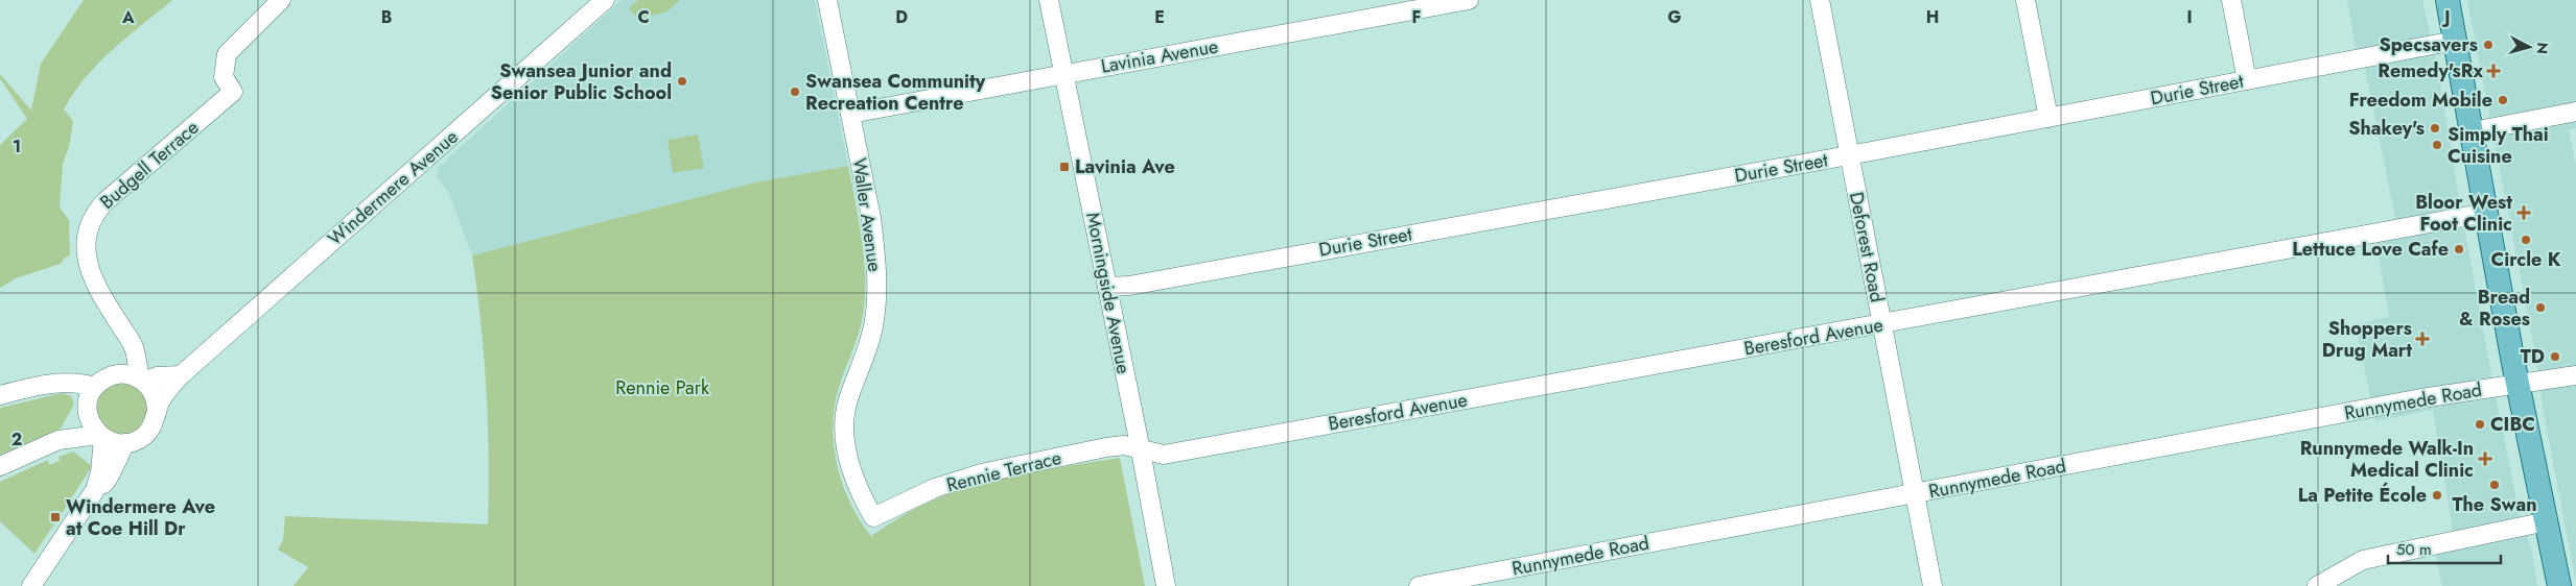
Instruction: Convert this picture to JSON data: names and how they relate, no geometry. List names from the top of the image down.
{
  "streets": {
    "street": [
      "Lavinia Avenue",
      "Durie Street",
      "Budgell Terrace",
      "Windermere Avenue",
      "Waller Avenue",
      "Deforest Road",
      "Morningside Avenue",
      "Beresford Avenue",
      "Runnymede Road",
      "Rennie Terrace"
    ]
  },
  "crossings": [
    ["Lavinia Avenue", "Waller Avenue"],
    ["Lavinia Avenue", "Morningside Avenue"],
    ["Durie Street", "Deforest Road"],
    ["Durie Street", "Morningside Avenue"],
    ["Budgell Terrace", "Windermere Avenue"],
    ["Waller Avenue", "Rennie Terrace"],
    ["Deforest Road", "Beresford Avenue"],
    ["Deforest Road", "Runnymede Road"],
    ["Morningside Avenue", "Beresford Avenue"],
    ["Morningside Avenue", "Rennie Terrace"],
    ["Beresford Avenue", "Rennie Terrace"]
  ],
  "parks": ["Rennie Park"],
  "places": {
    "other": [
      "Specsavers",
      "Swansea Junior and Senior Public School",
      "Swansea Community Recreation Centre",
      "Freedom Mobile",
      "Shakey's",
      "Simply Thai Cuisine",
      "Circle K",
      "Lettuce Love Cafe",
      "Bread & Roses",
      "TD",
      "CIBC",
      "The Swan",
      "La Petite École"
    ],
    "health": [
      "Remedy'sRx",
      "Bloor West Foot Clinic",
      "Shoppers Drug Mart",
      "Runnymede Walk-In Medical Clinic"
    ],
    "transit": ["Lavinia Ave", "Windermere Ave at Coe Hill Dr"]
  },
  "scale_bar": "50 m",
  "north": "right",
  "grid": {
    "columns": [
      "A",
      "B",
      "C",
      "D",
      "E",
      "F",
      "G",
      "H",
      "I",
      "J"
    ],
    "rows": ["1", "2"]
  }
}
